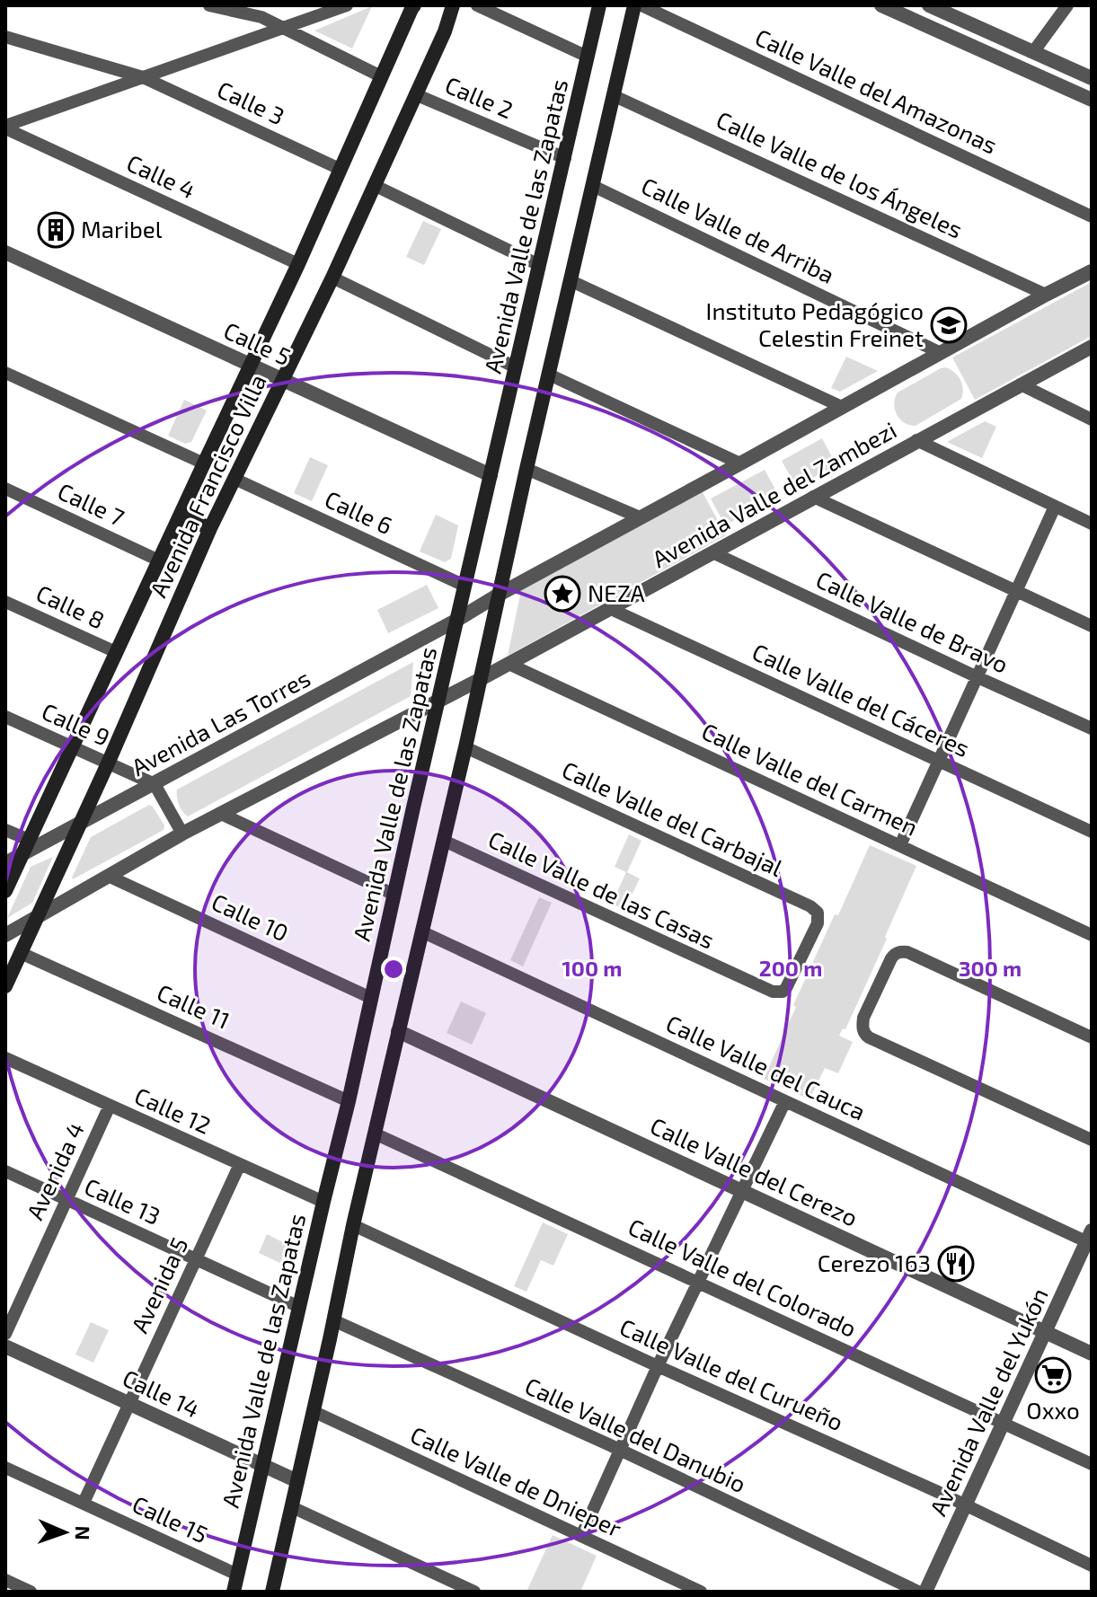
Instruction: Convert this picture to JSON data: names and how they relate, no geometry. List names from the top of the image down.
{
  "streets": {
    "main road": ["Avenida Valle de las Zapatas", "Avenida Francisco Villa"],
    "street": [
      "Calle Valle del Amazonas",
      "Calle 2",
      "Calle 3",
      "Calle Valle de los Ángeles",
      "Calle 4",
      "Calle Valle de Arriba",
      "Calle 5",
      "Avenida Valle del Zambezi",
      "Calle 7",
      "Calle 6",
      "Calle 8",
      "Calle Valle de Bravo",
      "Calle Valle del Cáceres",
      "Avenida Las Torres",
      "Calle 9",
      "Calle Valle del Carmen",
      "Calle Valle del Carbajal",
      "Calle Valle de las Casas",
      "Calle 10",
      "Calle 11",
      "Calle Valle del Cauca",
      "Calle 12",
      "Avenida 4",
      "Calle Valle del Cerezo",
      "Calle 13",
      "Calle Valle del Colorado",
      "Avenida 5",
      "Calle Valle del Curueño",
      "Calle 14",
      "Avenida Valle del Yukón",
      "Calle Valle del Danubio",
      "Calle Valle de Dnieper",
      "Calle 15"
    ]
  },
  "crossings": [
    ["Calle 2", "Avenida Valle de las Zapatas"],
    ["Calle 2", "Avenida Francisco Villa"],
    ["Calle 3", "Avenida Francisco Villa"],
    ["Calle Valle de los Ángeles", "Avenida Valle del Zambezi"],
    ["Calle 4", "Avenida Francisco Villa"],
    ["Avenida Valle de las Zapatas", "Calle 5"],
    ["Avenida Valle de las Zapatas", "Avenida Valle del Zambezi"],
    ["Avenida Valle de las Zapatas", "Calle 6"],
    ["Avenida Valle de las Zapatas", "Avenida Las Torres"],
    ["Avenida Valle de las Zapatas", "Calle 10"],
    ["Avenida Valle de las Zapatas", "Calle 11"],
    ["Avenida Valle de las Zapatas", "Calle 12"],
    ["Avenida Valle de las Zapatas", "Calle 13"],
    ["Avenida Valle de las Zapatas", "Calle 14"],
    ["Avenida Valle de las Zapatas", "Calle 15"],
    ["Calle Valle de Arriba", "Avenida Valle del Zambezi"],
    ["Calle 5", "Avenida Francisco Villa"],
    ["Avenida Francisco Villa", "Calle 7"],
    ["Avenida Francisco Villa", "Calle 6"],
    ["Avenida Francisco Villa", "Calle 8"],
    ["Avenida Francisco Villa", "Avenida Las Torres"],
    ["Avenida Francisco Villa", "Calle 9"],
    ["Avenida Francisco Villa", "Calle 11"],
    ["Avenida Valle del Zambezi", "Calle Valle de Bravo"],
    ["Avenida Valle del Zambezi", "Calle Valle del Cáceres"],
    ["Avenida Valle del Zambezi", "Avenida Las Torres"],
    ["Avenida Valle del Zambezi", "Calle Valle del Carmen"],
    ["Avenida Las Torres", "Calle 9"],
    ["Calle Valle del Carbajal", "Calle Valle de las Casas"],
    ["Calle Valle del Cauca", "Avenida Valle del Yukón"],
    ["Calle 12", "Avenida 4"],
    ["Calle 12", "Avenida 5"],
    ["Avenida 4", "Calle 13"],
    ["Calle Valle del Cerezo", "Avenida Valle del Yukón"],
    ["Calle 13", "Avenida 5"],
    ["Calle Valle del Colorado", "Avenida Valle del Yukón"],
    ["Avenida 5", "Calle 14"],
    ["Avenida 5", "Calle 15"],
    ["Calle Valle del Curueño", "Avenida Valle del Yukón"]
  ],
  "places": {
    "building": ["Maribel"],
    "school or university": ["Instituto Pedagógico Celestin Freinet"],
    "place": ["NEZA"],
    "restaurant": ["Cerezo 163"],
    "supermarket": ["Oxxo"]
  },
  "north": "right",
  "rings": ["100 m", "200 m", "300 m"]
}
